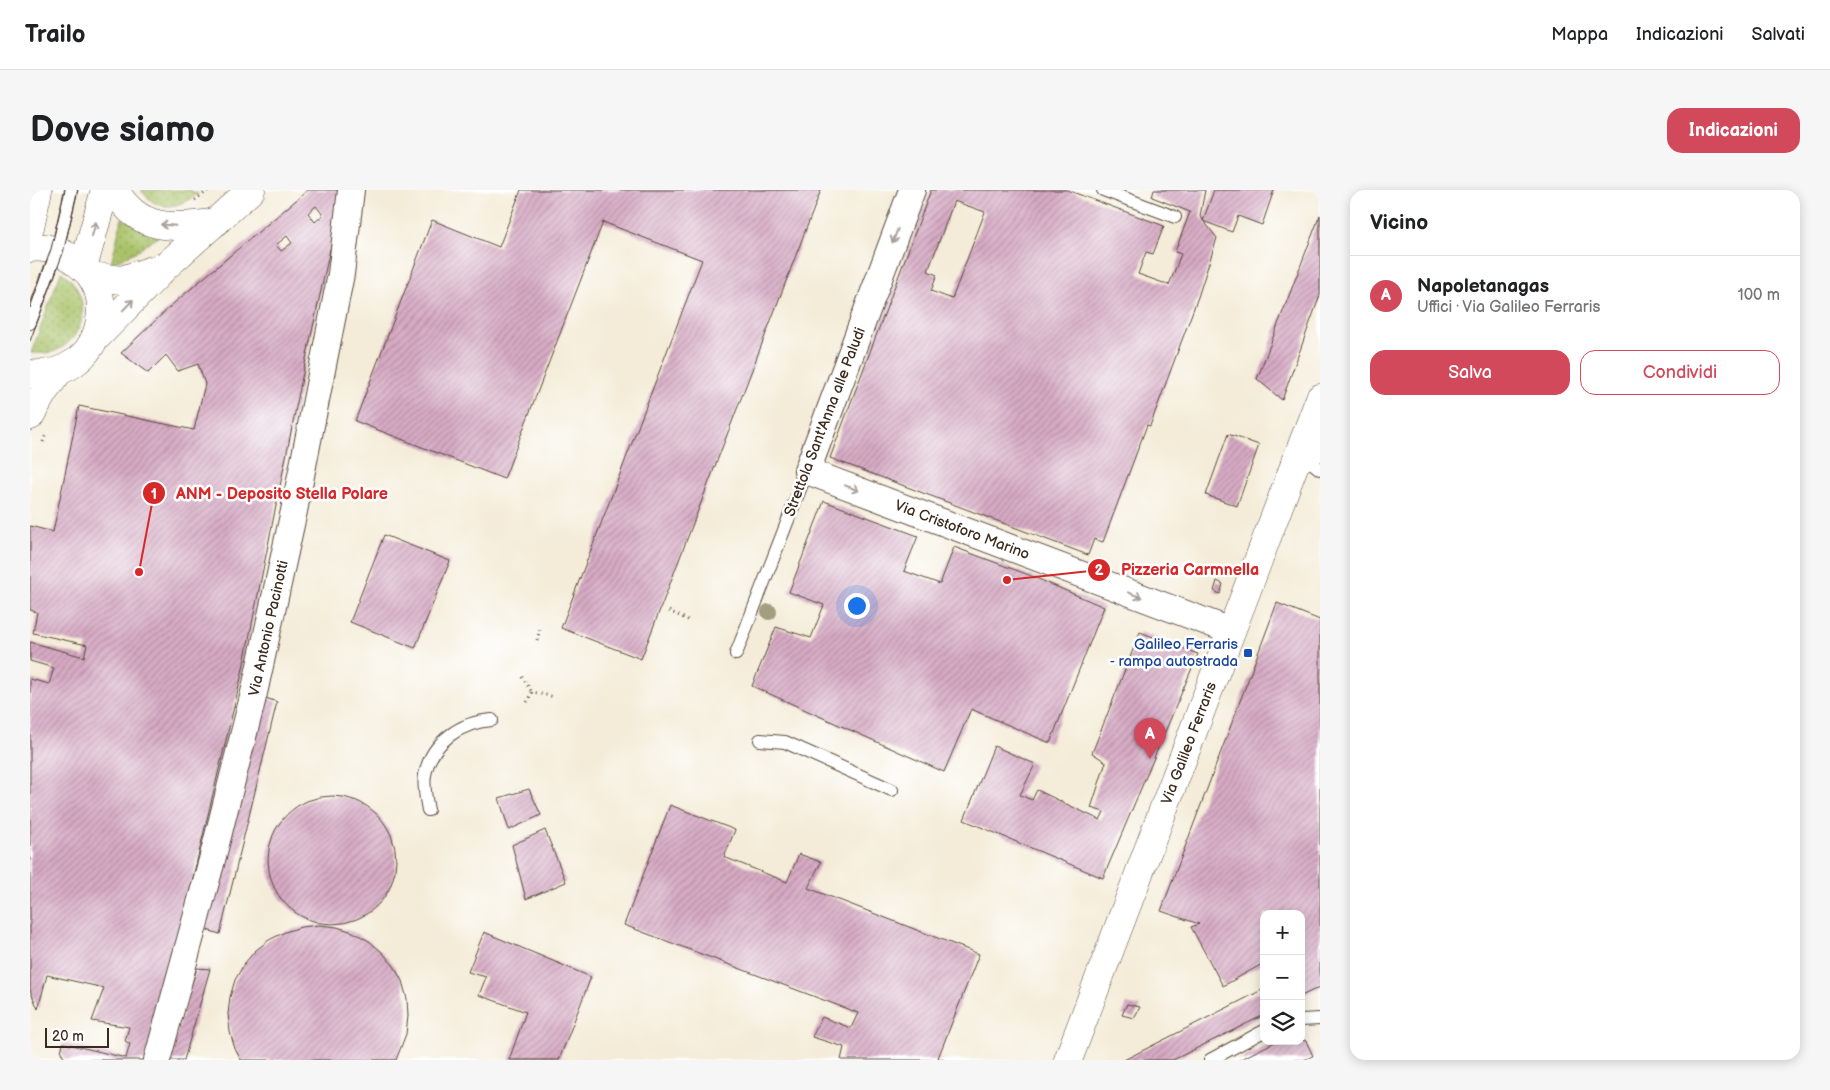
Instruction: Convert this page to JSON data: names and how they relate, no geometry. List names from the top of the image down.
{
  "streets": {
    "main road": ["Via Galileo Ferraris"],
    "street": ["Strettola Sant'Anna alle Paludi", "Via Cristoforo Marino", "Via Antonio Pacinotti"]
  },
  "crossings": [
    ["Strettola Sant'Anna alle Paludi", "Via Cristoforo Marino"],
    ["Via Cristoforo Marino", "Via Galileo Ferraris"]
  ],
  "one_way": ["Strettola Sant'Anna alle Paludi", "Via Cristoforo Marino"],
  "places": {
    "other": ["ANM - Deposito Stella Polare", "Pizzeria Carmnella"],
    "transit": ["Galileo Ferraris - rampa autostrada"]
  },
  "scale_bar": "20 m",
  "page": {
    "header": "Trailo",
    "nav": ["Mappa", "Indicazioni", "Salvati"],
    "buttons": [
      "Indicazioni",
      ["Salva", "Condividi"]
    ],
    "title": "Dove siamo",
    "heading": "Vicino",
    "list": [
      {
        "mark": "A",
        "name": "Napoletanagas",
        "note": "Uffici · Via Galileo Ferraris",
        "value": "100 m"
      }
    ],
    "pins": "A",
    "map_buttons": ["+", "−"],
    "scale": "20 m"
  }
}
